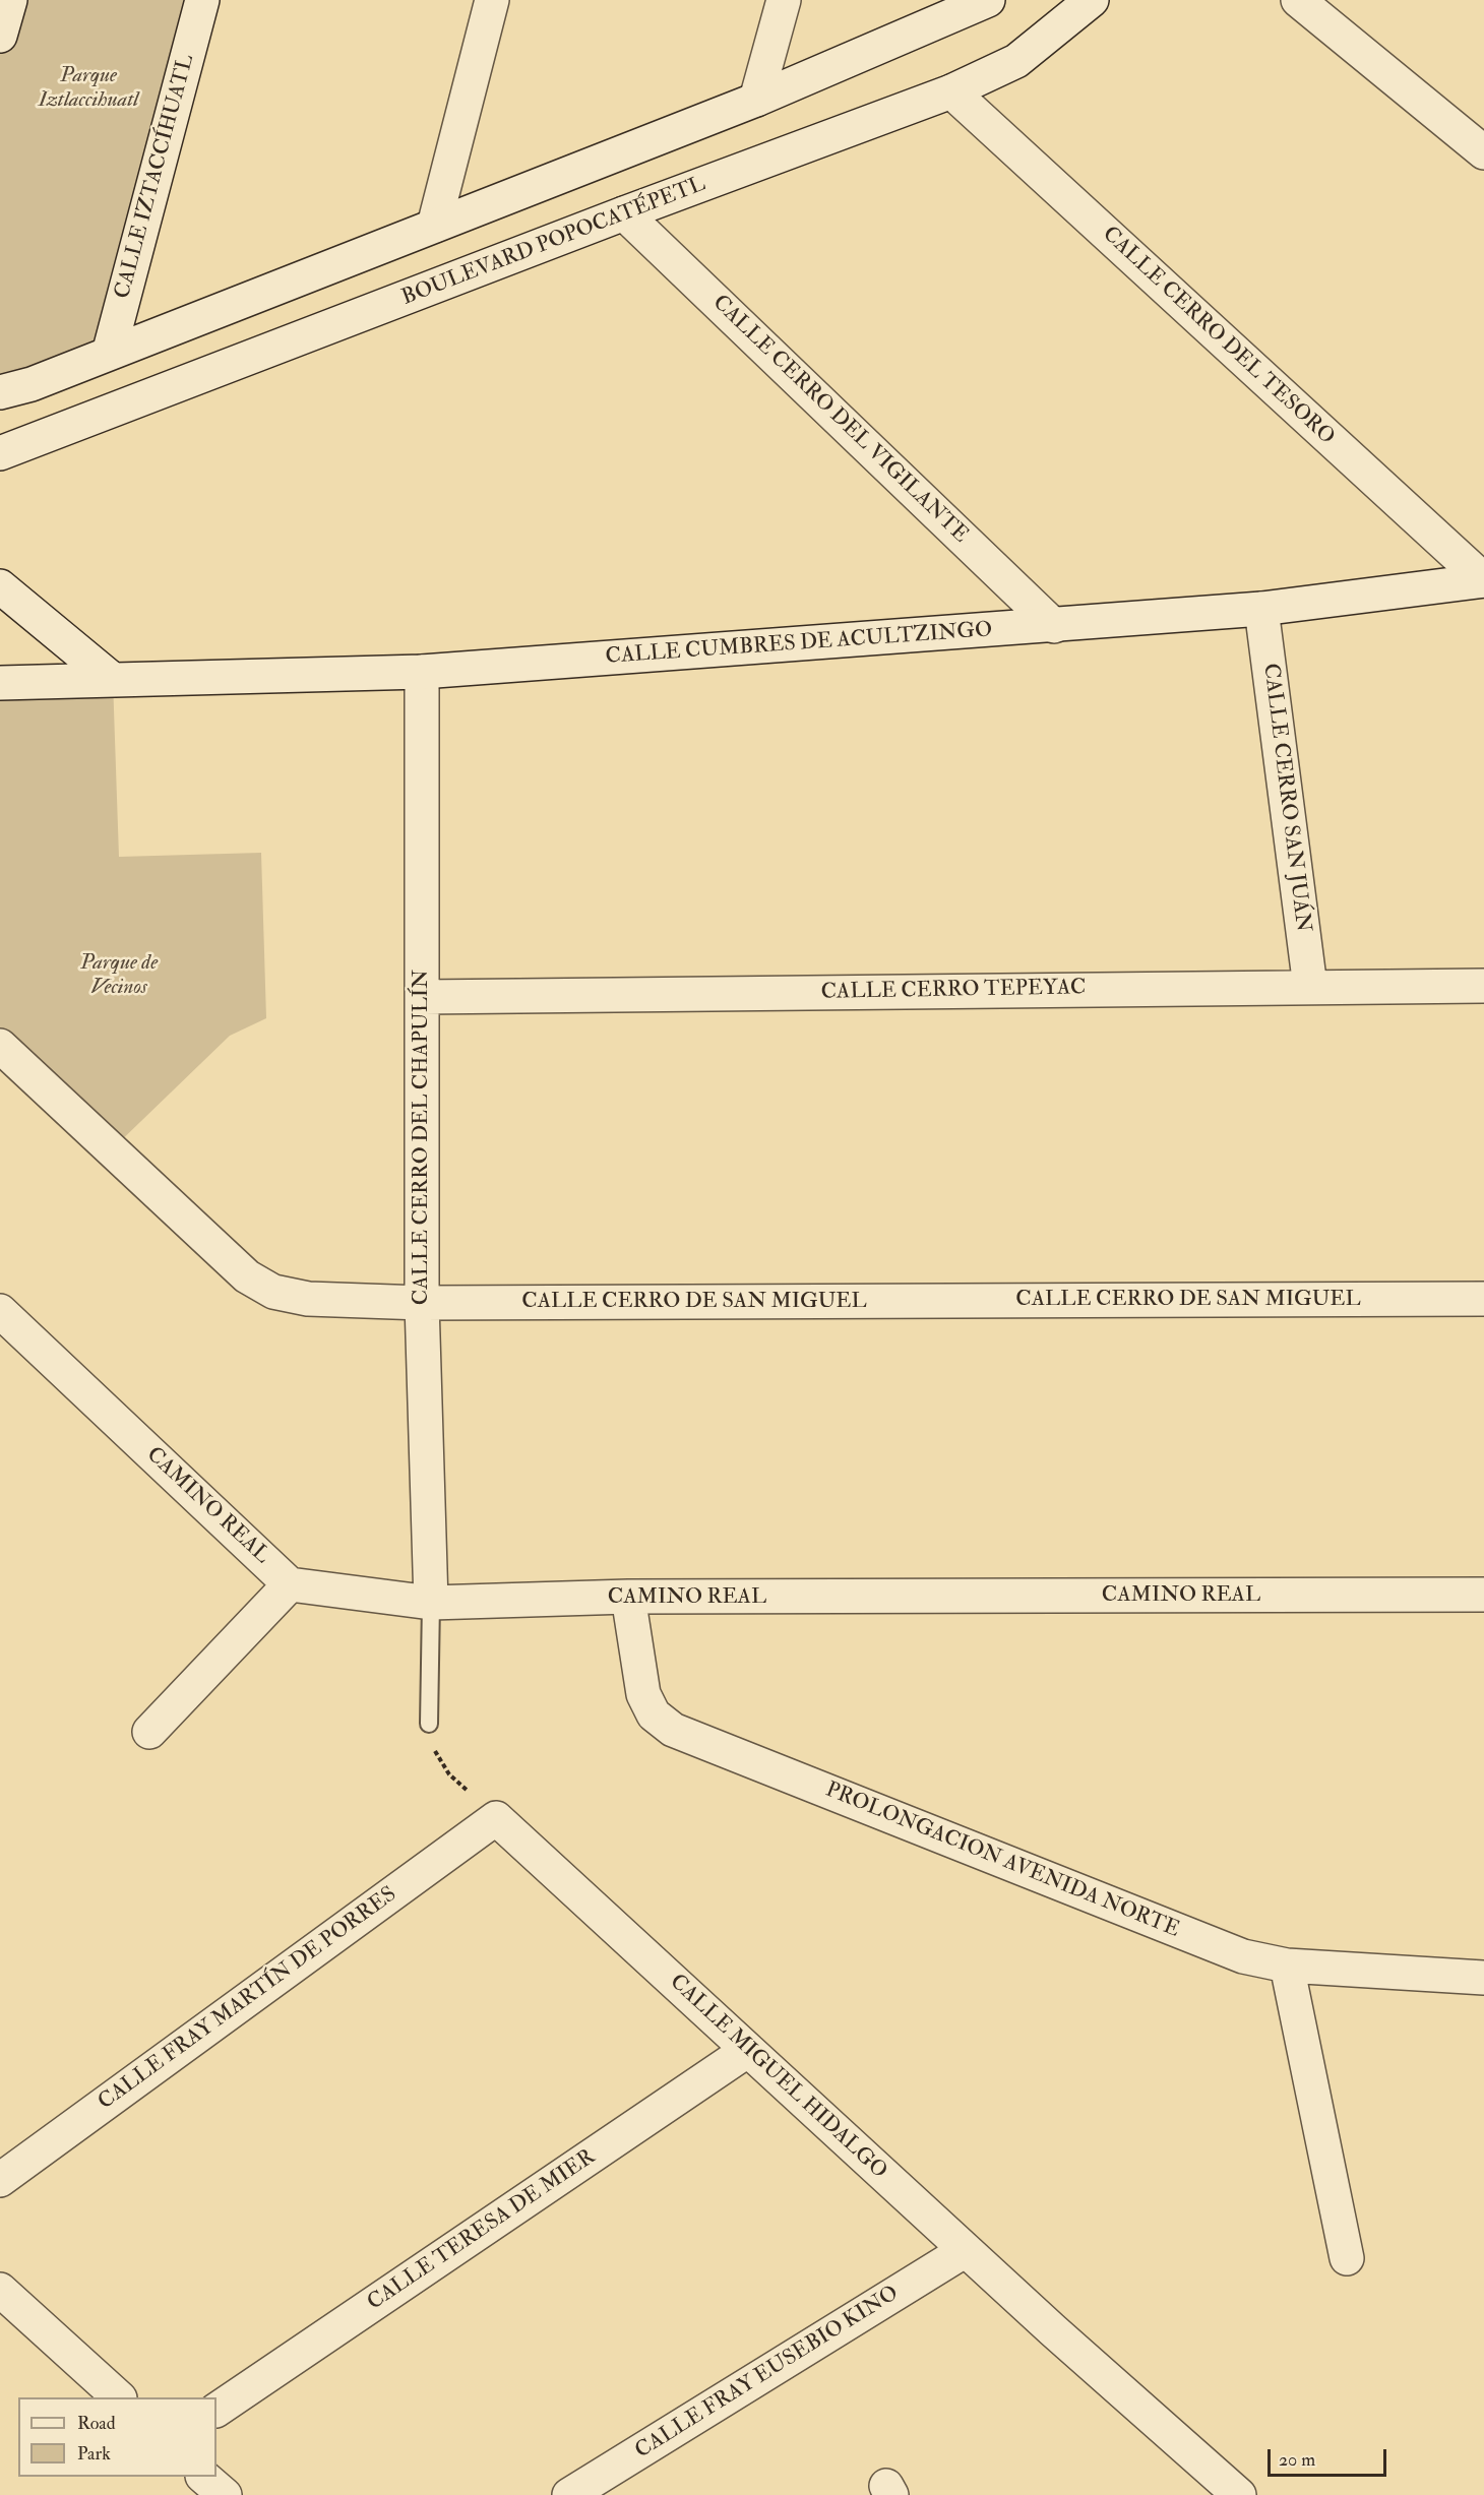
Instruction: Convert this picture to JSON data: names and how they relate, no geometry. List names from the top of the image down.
{
  "streets": {
    "street": [
      "CALLE IZTACCÍHUATL",
      "BOULEVARD POPOCATÉPETL",
      "CALLE CERRO DEL TESORO",
      "CALLE CERRO DEL VIGILANTE",
      "CALLE CUMBRES DE ACULTZINGO",
      "CALLE CERRO SAN JUÁN",
      "CALLE CERRO TEPEYAC",
      "CALLE CERRO DEL CHAPULÍN",
      "CALLE CERRO DE SAN MIGUEL",
      "CAMINO REAL",
      "PROLONGACION AVENIDA NORTE",
      "CALLE FRAY MARTÍN DE PORRES",
      "CALLE MIGUEL HIDALGO",
      "CALLE TERESA DE MIER",
      "CALLE FRAY EUSEBIO KINO"
    ]
  },
  "crossings": [
    ["BOULEVARD POPOCATÉPETL", "CALLE CERRO DEL TESORO"],
    ["BOULEVARD POPOCATÉPETL", "CALLE CERRO DEL VIGILANTE"],
    ["CALLE CERRO DEL TESORO", "CALLE CUMBRES DE ACULTZINGO"],
    ["CALLE CERRO DEL VIGILANTE", "CALLE CUMBRES DE ACULTZINGO"],
    ["CALLE CUMBRES DE ACULTZINGO", "CALLE CERRO SAN JUÁN"],
    ["CALLE CUMBRES DE ACULTZINGO", "CALLE CERRO DEL CHAPULÍN"],
    ["CALLE CERRO SAN JUÁN", "CALLE CERRO TEPEYAC"],
    ["CALLE CERRO TEPEYAC", "CALLE CERRO DEL CHAPULÍN"],
    ["CALLE CERRO DEL CHAPULÍN", "CALLE CERRO DE SAN MIGUEL"],
    ["CALLE CERRO DEL CHAPULÍN", "CAMINO REAL"],
    ["CAMINO REAL", "PROLONGACION AVENIDA NORTE"],
    ["CALLE FRAY MARTÍN DE PORRES", "CALLE MIGUEL HIDALGO"],
    ["CALLE MIGUEL HIDALGO", "CALLE TERESA DE MIER"],
    ["CALLE MIGUEL HIDALGO", "CALLE FRAY EUSEBIO KINO"]
  ],
  "parks": ["Parque Iztlaccihuatl", "Parque de Vecinos"],
  "legend": ["Road", "Park"],
  "scale_bar": "20 m"
}
